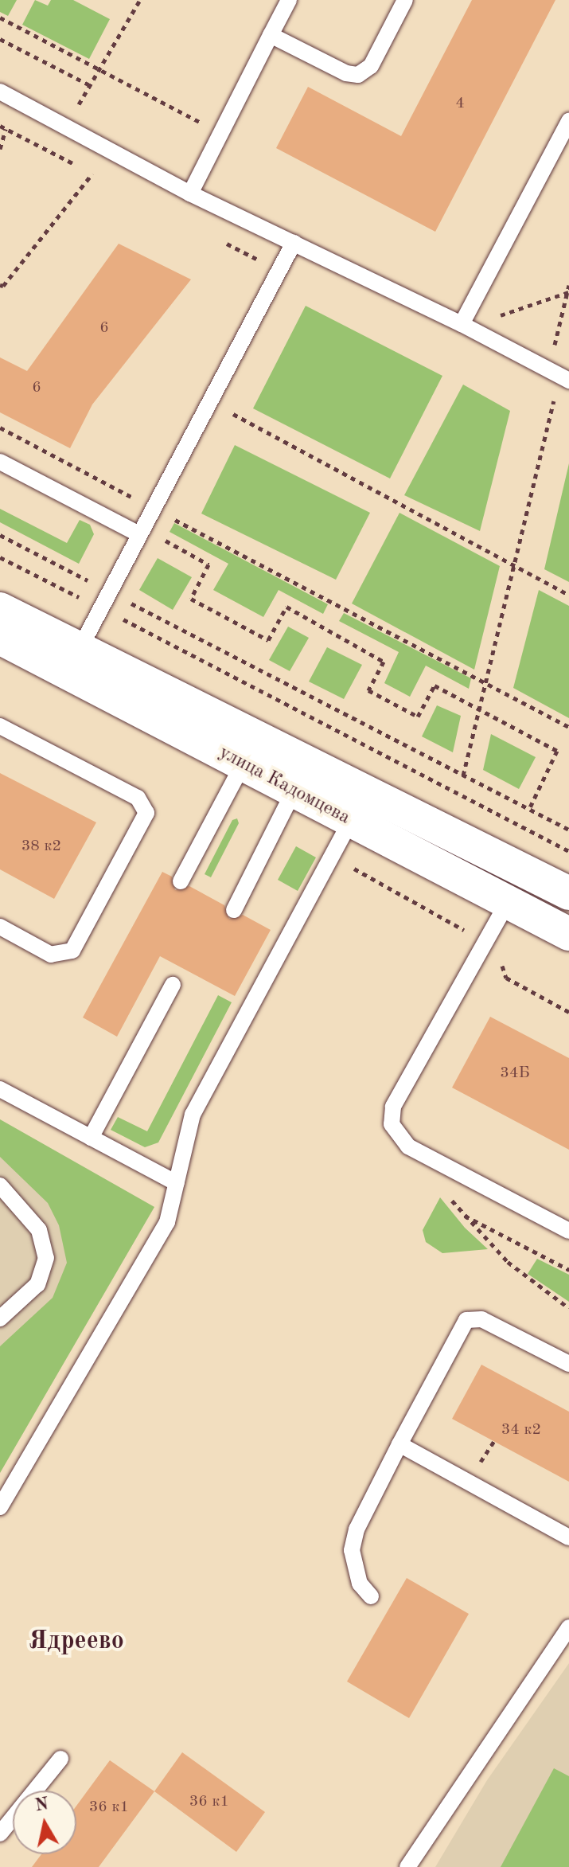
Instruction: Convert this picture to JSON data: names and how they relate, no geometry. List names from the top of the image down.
{
  "streets": {
    "street": ["улица Кадомцева"]
  },
  "districts": ["Ядреево"],
  "house_numbers": [
    "4",
    "6",
    "6",
    "38 к2",
    "34Б",
    "34 к2",
    "36 к1",
    "36 к1"
  ],
  "north": "top"
}
